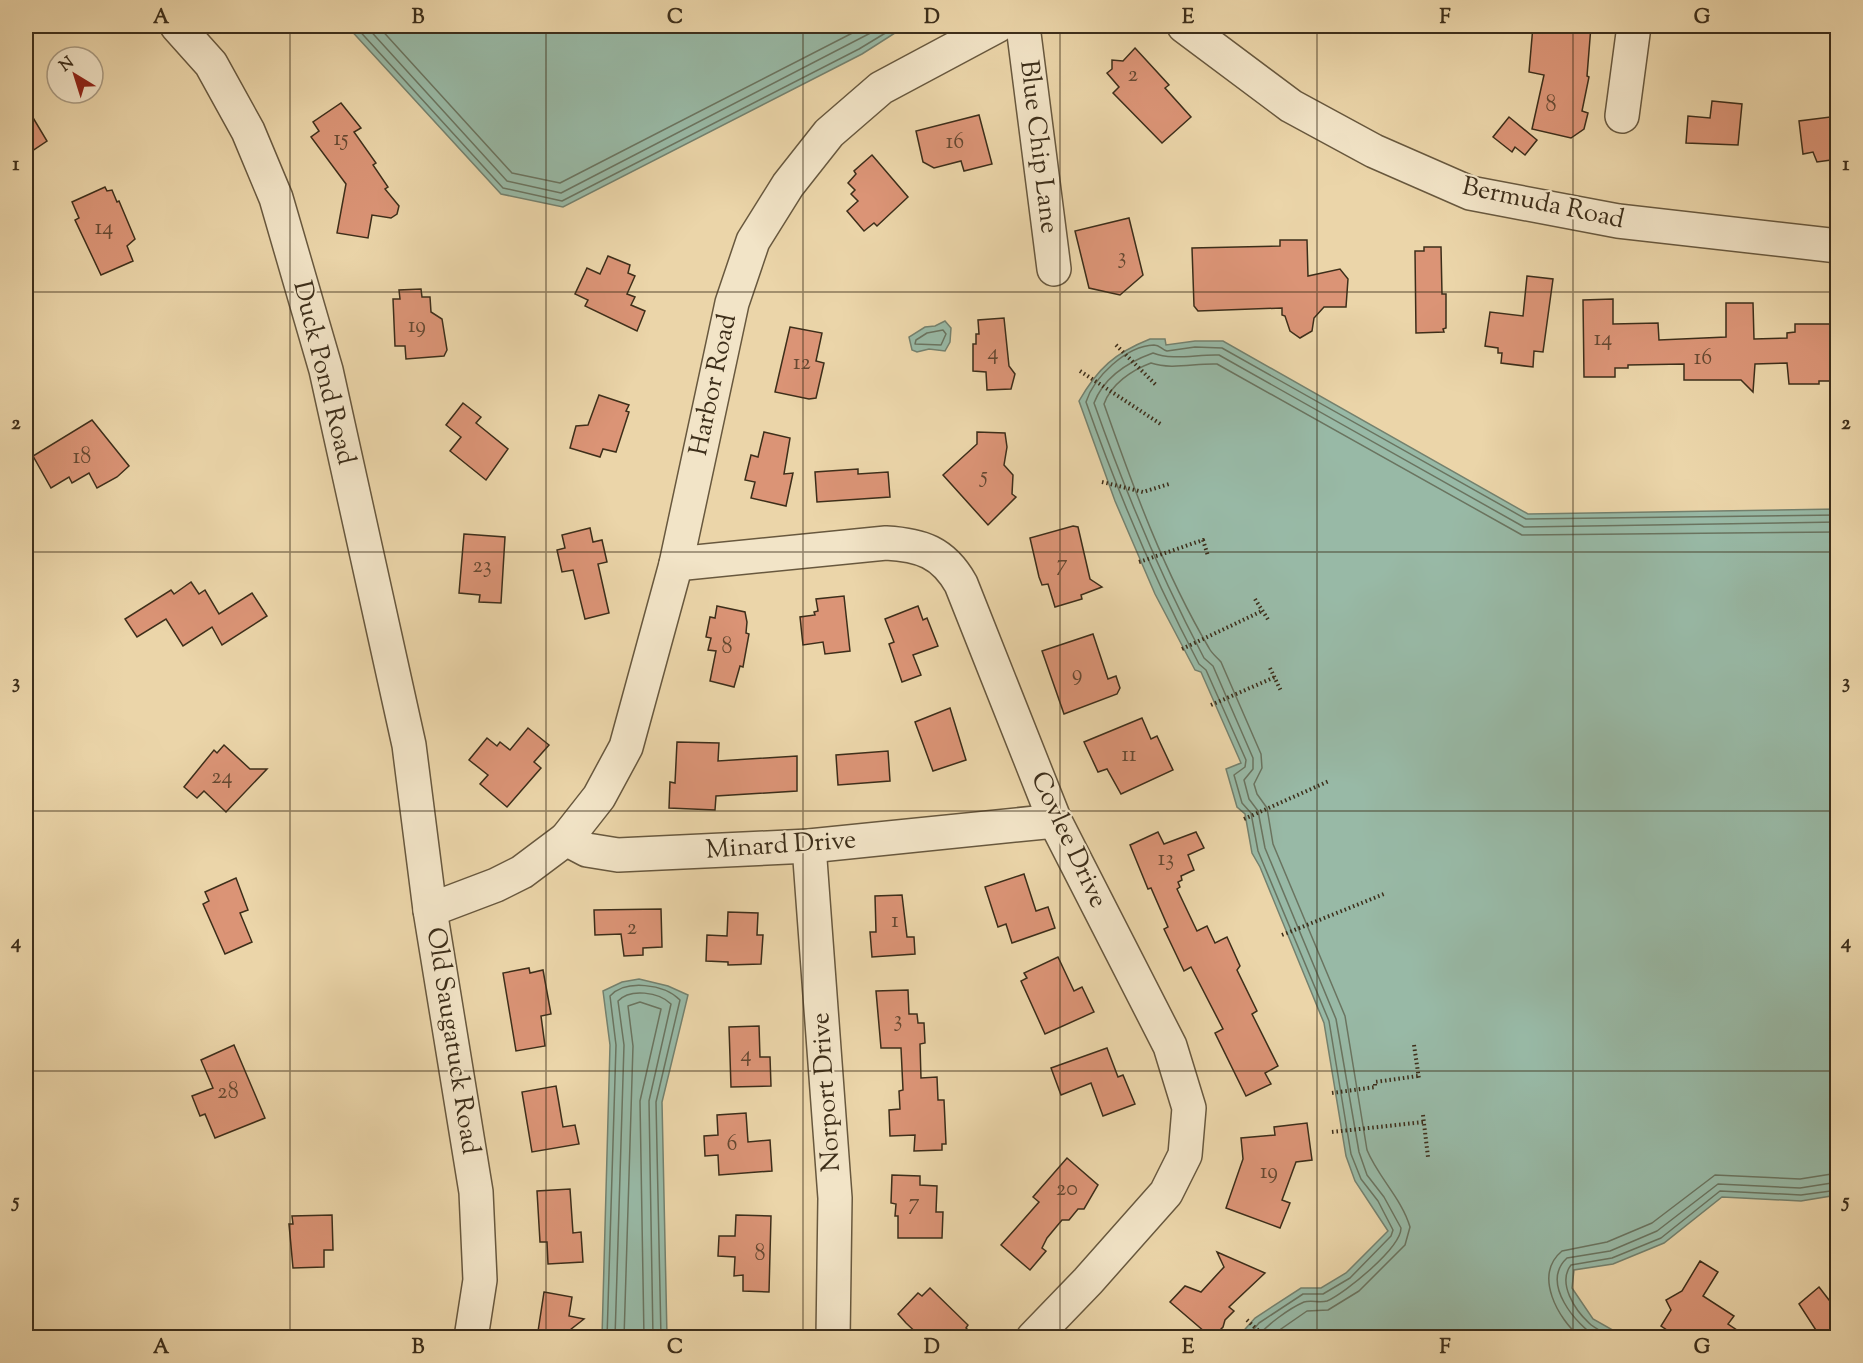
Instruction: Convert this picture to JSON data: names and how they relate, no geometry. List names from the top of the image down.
{
  "streets": {
    "street": [
      "Blue Chip Lane",
      "Bermuda Road",
      "Duck Pond Road",
      "Harbor Road",
      "Covlee Drive",
      "Minard Drive",
      "Old Saugatuck Road",
      "Norport Drive"
    ]
  },
  "crossings": [
    ["Duck Pond Road", "Old Saugatuck Road"],
    ["Harbor Road", "Covlee Drive"],
    ["Harbor Road", "Minard Drive"],
    ["Covlee Drive", "Minard Drive"],
    ["Minard Drive", "Norport Drive"]
  ],
  "house_numbers": [
    "2",
    "8",
    "15",
    "16",
    "14",
    "3",
    "19",
    "14",
    "4",
    "16",
    "12",
    "18",
    "5",
    "7",
    "23",
    "8",
    "9",
    "11",
    "24",
    "13",
    "1",
    "2",
    "3",
    "4",
    "28",
    "6",
    "19",
    "20",
    "7",
    "8"
  ],
  "north": "top left",
  "grid": {
    "columns": [
      "A",
      "B",
      "C",
      "D",
      "E",
      "F",
      "G"
    ],
    "rows": [
      "1",
      "2",
      "3",
      "4",
      "5"
    ]
  }
}
